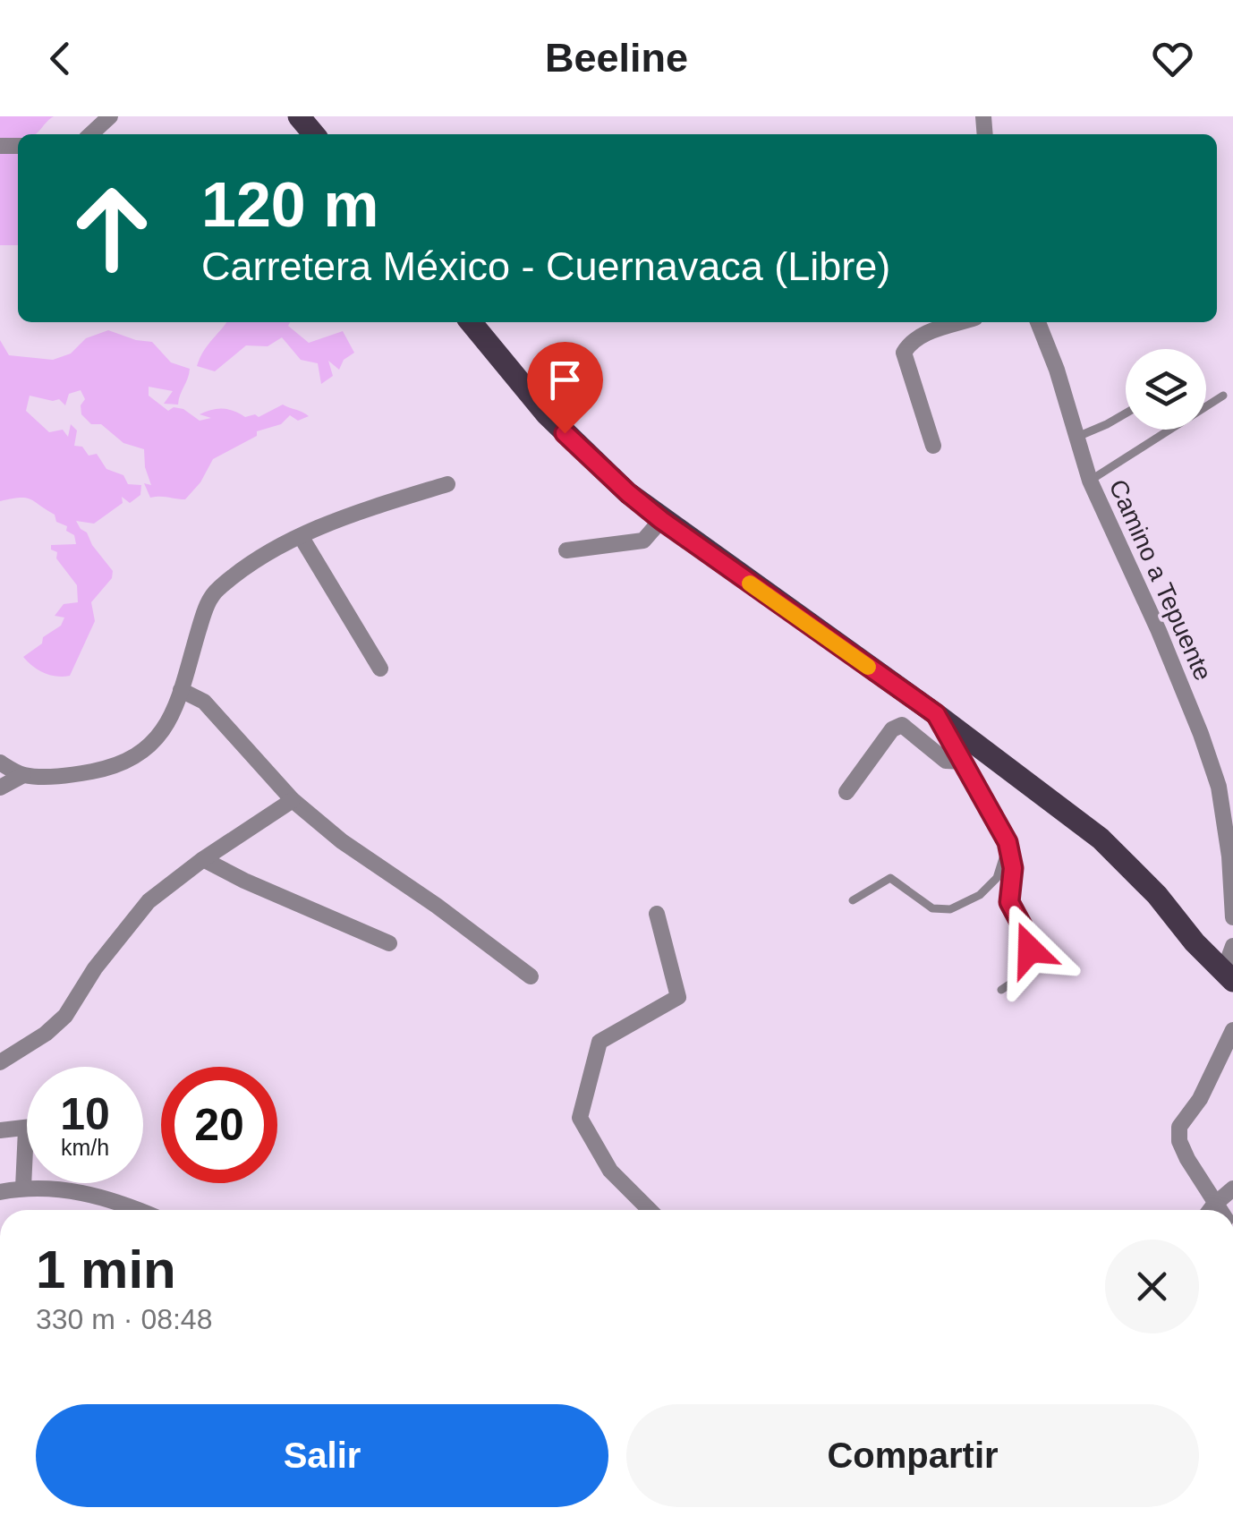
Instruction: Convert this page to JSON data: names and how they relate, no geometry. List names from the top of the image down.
{
  "streets": {
    "street": ["Camino a Tepuente"]
  },
  "page": {
    "header": "Beeline",
    "turn": ["120 m", "Carretera México - Cuernavaca (Libre)"],
    "speed": "10 km/h",
    "limit": "20",
    "heading": ["1 min", "330 m · 08:48"],
    "buttons": ["Salir", "Compartir"]
  }
}
